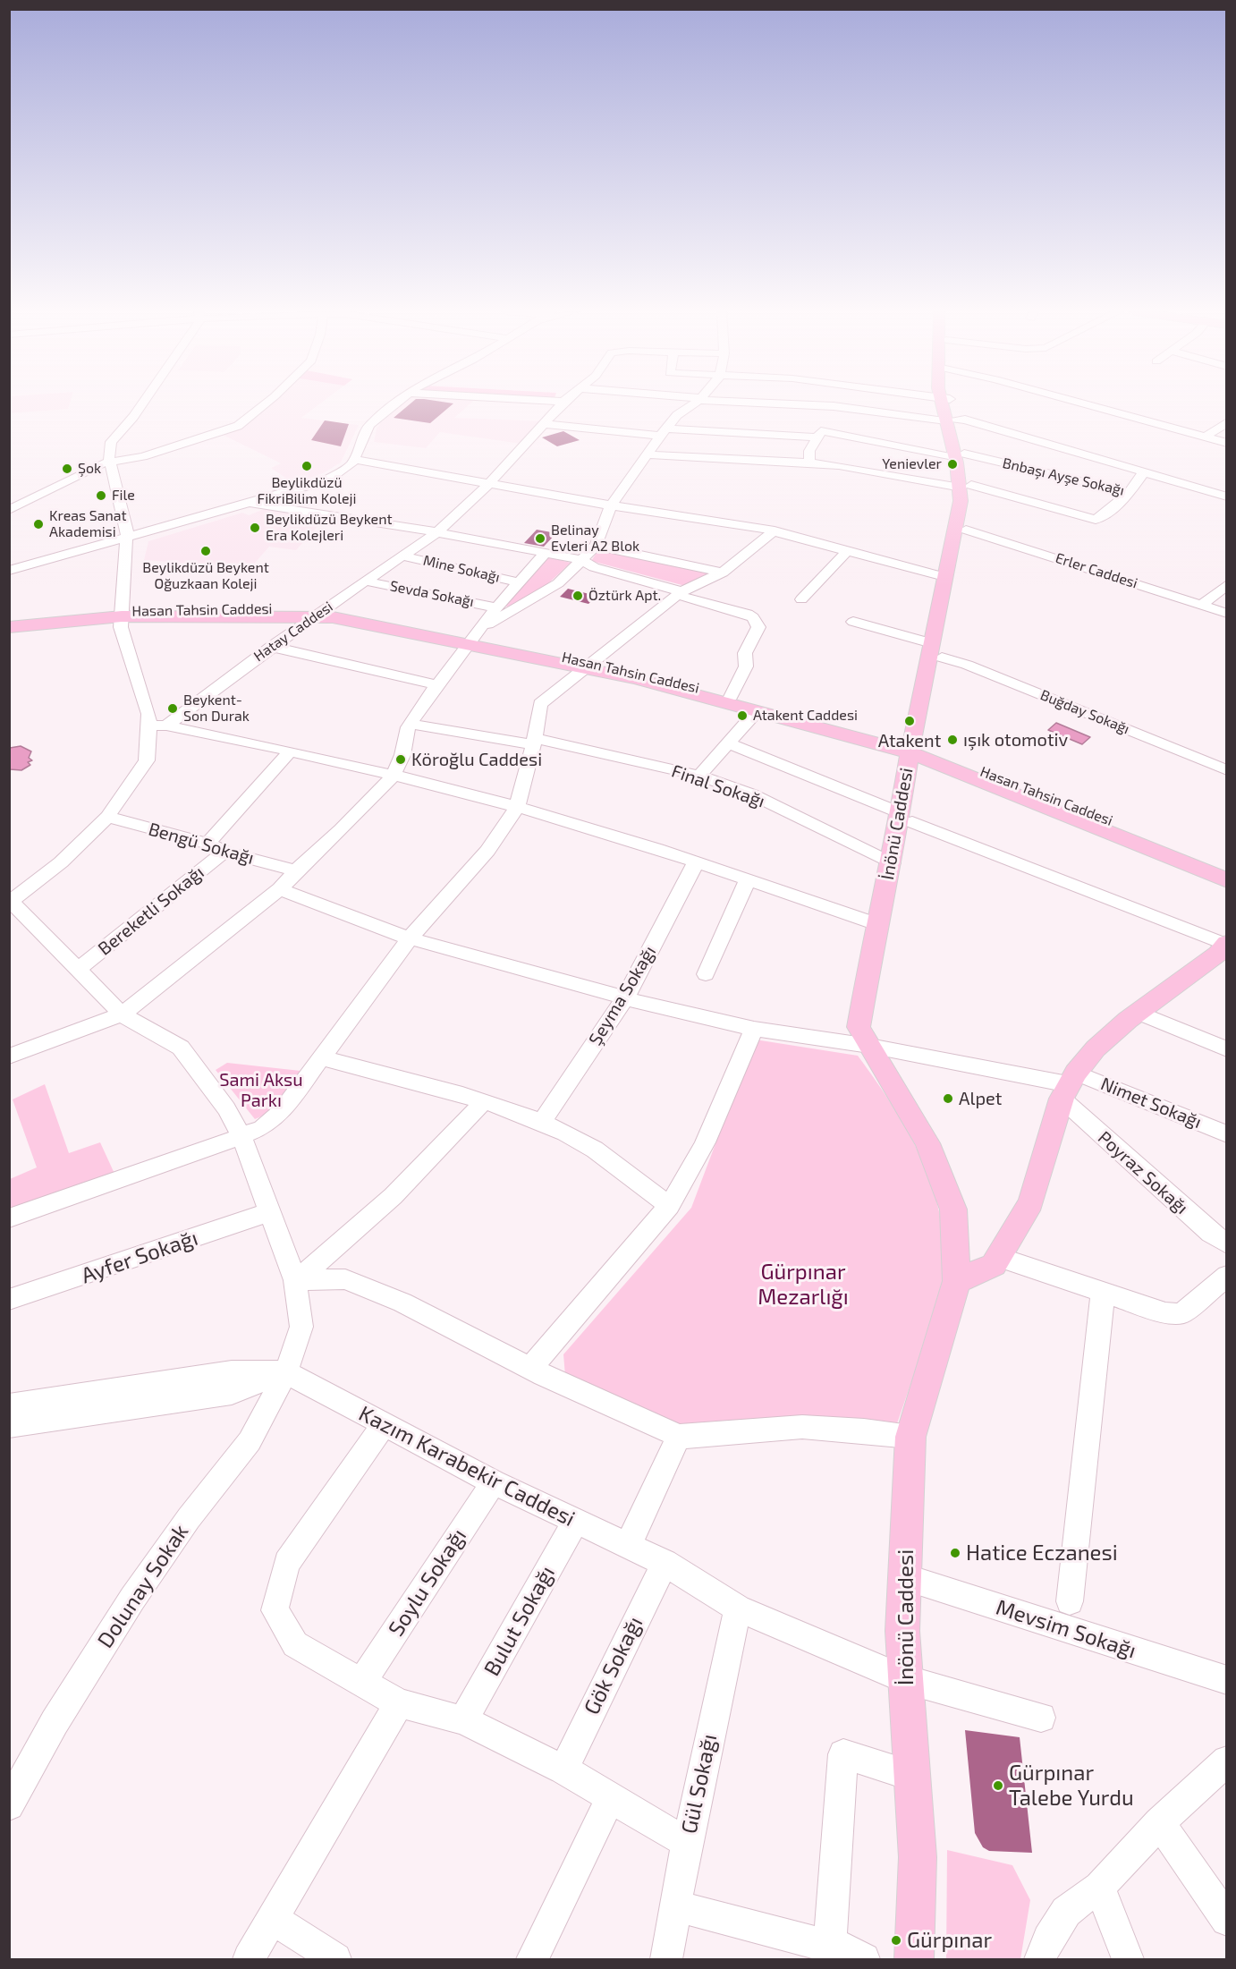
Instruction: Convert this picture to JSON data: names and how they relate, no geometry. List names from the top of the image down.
{
  "streets": {
    "main road": ["Hasan Tahsin Caddesi", "İnönü Caddesi"],
    "street": [
      "Bnbaşı Ayşe Sokağı",
      "Mine Sokağı",
      "Erler Caddesi",
      "Sevda Sokağı",
      "Hatay Caddesi",
      "Buğday Sokağı",
      "Final Sokağı",
      "Bengü Sokağı",
      "Bereketli Sokağı",
      "Şeyma Sokağı",
      "Nimet Sokağı",
      "Poyraz Sokağı",
      "Ayfer Sokağı",
      "Kazım Karabekir Caddesi",
      "Soylu Sokağı",
      "Dolunay Sokak",
      "Bulut Sokağı",
      "Mevsim Sokağı",
      "Gök Sokağı",
      "Gül Sokağı"
    ]
  },
  "crossings": [
    ["Bnbaşı Ayşe Sokağı", "Hatay Caddesi"],
    ["Mine Sokağı", "Hatay Caddesi"],
    ["Sevda Sokağı", "Hatay Caddesi"],
    ["Hasan Tahsin Caddesi", "Hatay Caddesi"],
    ["Hasan Tahsin Caddesi", "İnönü Caddesi"],
    ["Final Sokağı", "İnönü Caddesi"],
    ["İnönü Caddesi", "Nimet Sokağı"],
    ["İnönü Caddesi", "Kazım Karabekir Caddesi"],
    ["İnönü Caddesi", "Mevsim Sokağı"],
    ["Bengü Sokağı", "Bereketli Sokağı"],
    ["Bereketli Sokağı", "Dolunay Sokak"],
    ["Şeyma Sokağı", "Nimet Sokağı"],
    ["Nimet Sokağı", "Poyraz Sokağı"],
    ["Ayfer Sokağı", "Dolunay Sokak"],
    ["Kazım Karabekir Caddesi", "Soylu Sokağı"],
    ["Kazım Karabekir Caddesi", "Dolunay Sokak"],
    ["Kazım Karabekir Caddesi", "Bulut Sokağı"],
    ["Kazım Karabekir Caddesi", "Gök Sokağı"],
    ["Kazım Karabekir Caddesi", "Gül Sokağı"]
  ],
  "parks": ["Sami Aksu Parkı", "Gürpınar Mezarlığı"],
  "places": [
    "Yenievler",
    "Beylikdüzü FikriBilim Koleji",
    "Şok",
    "File",
    "Kreas Sanat Akademisi",
    "Beylikdüzü Beykent Era Kolejleri",
    "Belinay Evleri A2 Blok",
    "Beylikdüzü Beykent Oğuzkaan Koleji",
    "Öztürk Apt.",
    "Beykent- Son Durak",
    "Atakent Caddesi",
    "Atakent",
    "ışık otomotiv",
    "Köroğlu Caddesi",
    "Alpet",
    "Hatice Eczanesi",
    "Gürpınar Talebe Yurdu",
    "Gürpınar"
  ]
}
